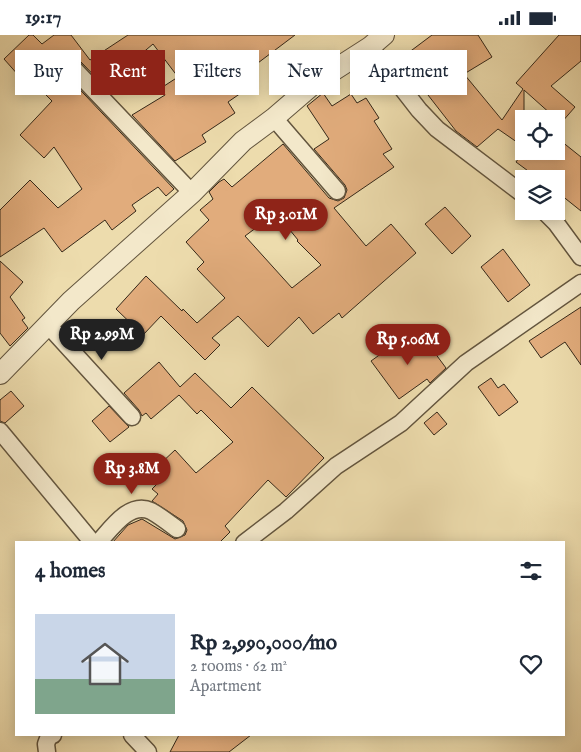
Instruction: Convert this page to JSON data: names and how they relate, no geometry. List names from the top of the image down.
{
  "page": {
    "status": "19:17",
    "chip": [
      "Buy",
      "Rent",
      "Filters",
      "New",
      "Apartment"
    ],
    "price": [
      "Rp 3.01M",
      "Rp 2.99M",
      "Rp 5.06M",
      "Rp 3.8M"
    ],
    "heading": "4 homes",
    "list": [
      {
        "name": "Rp 2,990,000/mo",
        "note": "2 rooms · 62 m² · Apartment"
      }
    ]
  }
}
